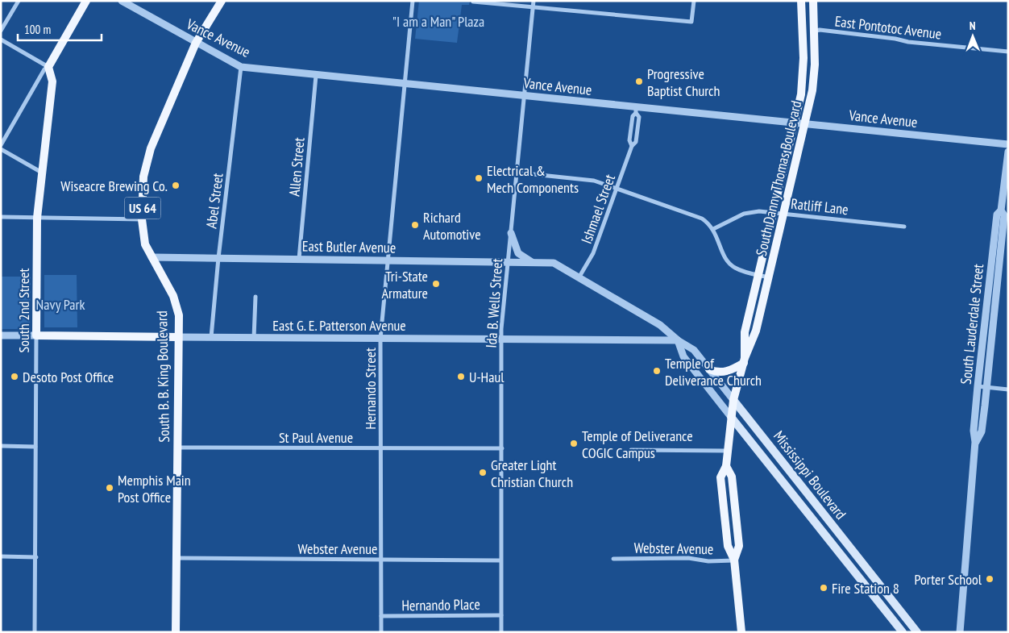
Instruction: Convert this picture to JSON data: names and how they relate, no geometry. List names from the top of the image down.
{
  "streets": {
    "main road": [
      "South Danny Thomas Boulevard",
      "US 64",
      "South 2nd Street",
      "East G. E. Patterson Avenue",
      "South B. B. King Boulevard",
      "Mississippi Boulevard"
    ],
    "street": [
      "East Pontotoc Avenue",
      "Vance Avenue",
      "Allen Street",
      "Abel Street",
      "Ratliff Lane",
      "Ishmael Street",
      "East Butler Avenue",
      "Ida B. Wells Street",
      "South Lauderdale Street",
      "Hernando Street",
      "St Paul Avenue",
      "Webster Avenue",
      "Hernando Place"
    ]
  },
  "crossings": [
    ["East Pontotoc Avenue", "South Danny Thomas Boulevard"],
    ["Vance Avenue", "Allen Street"],
    ["Vance Avenue", "South Danny Thomas Boulevard"],
    ["Vance Avenue", "Abel Street"],
    ["Vance Avenue", "Ishmael Street"],
    ["Vance Avenue", "Ida B. Wells Street"],
    ["Vance Avenue", "South B. B. King Boulevard"],
    ["Vance Avenue", "Hernando Street"],
    ["Allen Street", "East Butler Avenue"],
    ["South Danny Thomas Boulevard", "Ratliff Lane"],
    ["South Danny Thomas Boulevard", "Mississippi Boulevard"],
    ["South Danny Thomas Boulevard", "Webster Avenue"],
    ["Abel Street", "East Butler Avenue"],
    ["Abel Street", "East G. E. Patterson Avenue"],
    ["Ishmael Street", "Mississippi Boulevard"],
    ["East Butler Avenue", "Ida B. Wells Street"],
    ["East Butler Avenue", "South B. B. King Boulevard"],
    ["East Butler Avenue", "Hernando Street"],
    ["East Butler Avenue", "Mississippi Boulevard"],
    ["Ida B. Wells Street", "East G. E. Patterson Avenue"],
    ["Ida B. Wells Street", "St Paul Avenue"],
    ["Ida B. Wells Street", "Webster Avenue"],
    ["Ida B. Wells Street", "Hernando Place"],
    ["South 2nd Street", "East G. E. Patterson Avenue"],
    ["East G. E. Patterson Avenue", "South B. B. King Boulevard"],
    ["East G. E. Patterson Avenue", "Hernando Street"],
    ["East G. E. Patterson Avenue", "Mississippi Boulevard"],
    ["South B. B. King Boulevard", "St Paul Avenue"],
    ["South B. B. King Boulevard", "Webster Avenue"],
    ["Hernando Street", "St Paul Avenue"],
    ["Hernando Street", "Webster Avenue"],
    ["Hernando Street", "Hernando Place"]
  ],
  "parks": ["\"I am a Man\" Plaza", "Navy Park"],
  "places": [
    "Progressive Baptist Church",
    "Electrical & Mech Components",
    "Wiseacre Brewing Co.",
    "Richard Automotive",
    "Tri-State Armature",
    "Temple of Deliverance Church",
    "Desoto Post Office",
    "U-Haul",
    "Temple of Deliverance COGIC Campus",
    "Greater Light Christian Church",
    "Memphis Main Post Office",
    "Porter School",
    "Fire Station 8"
  ],
  "scale_bar": "100 m",
  "north": "top"
}
